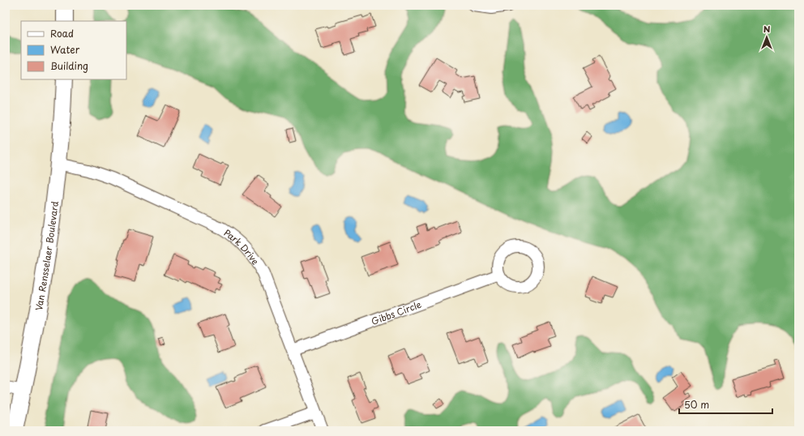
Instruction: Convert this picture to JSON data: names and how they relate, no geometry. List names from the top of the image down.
{
  "streets": {
    "main road": ["Van Rensselaer Boulevard"],
    "street": ["Park Drive", "Gibbs Circle"]
  },
  "crossings": [
    ["Park Drive", "Van Rensselaer Boulevard"],
    ["Park Drive", "Gibbs Circle"]
  ],
  "legend": ["Road", "Water", "Building"],
  "scale_bar": "50 m",
  "north": "top"
}
